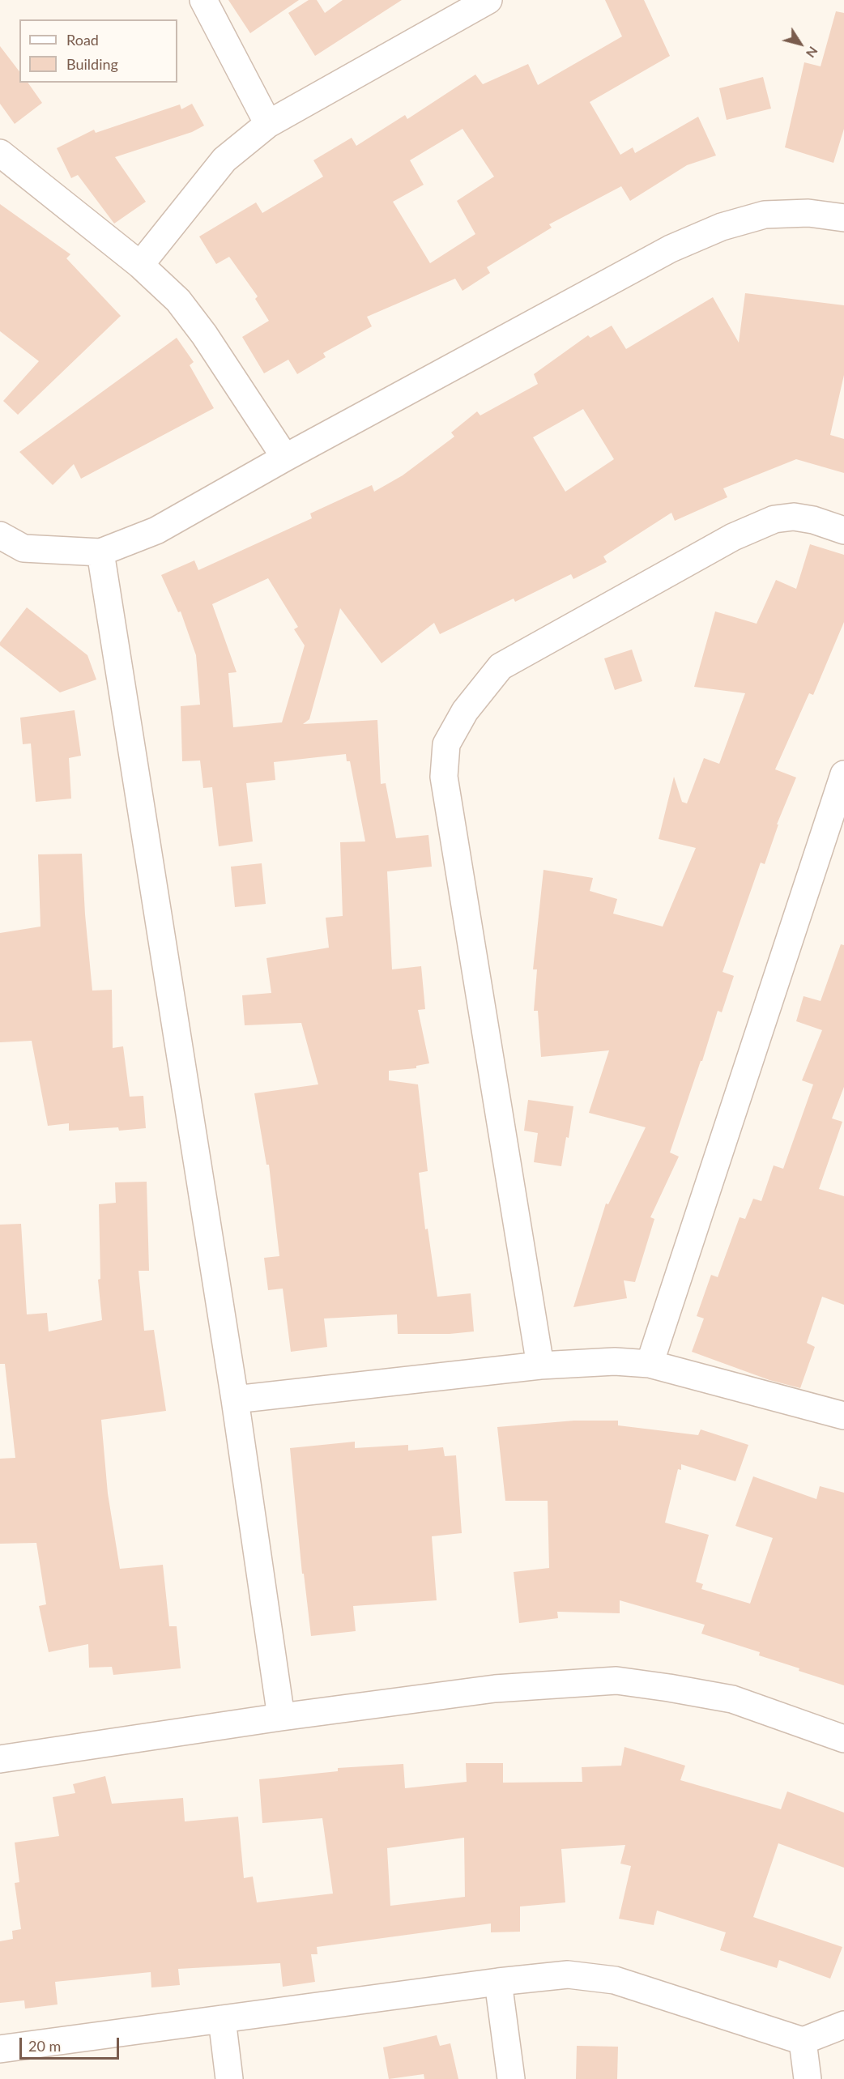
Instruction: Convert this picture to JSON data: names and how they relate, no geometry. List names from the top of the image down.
{
  "legend": ["Road", "Building"],
  "scale_bar": "20 m",
  "north": "bottom right"
}
